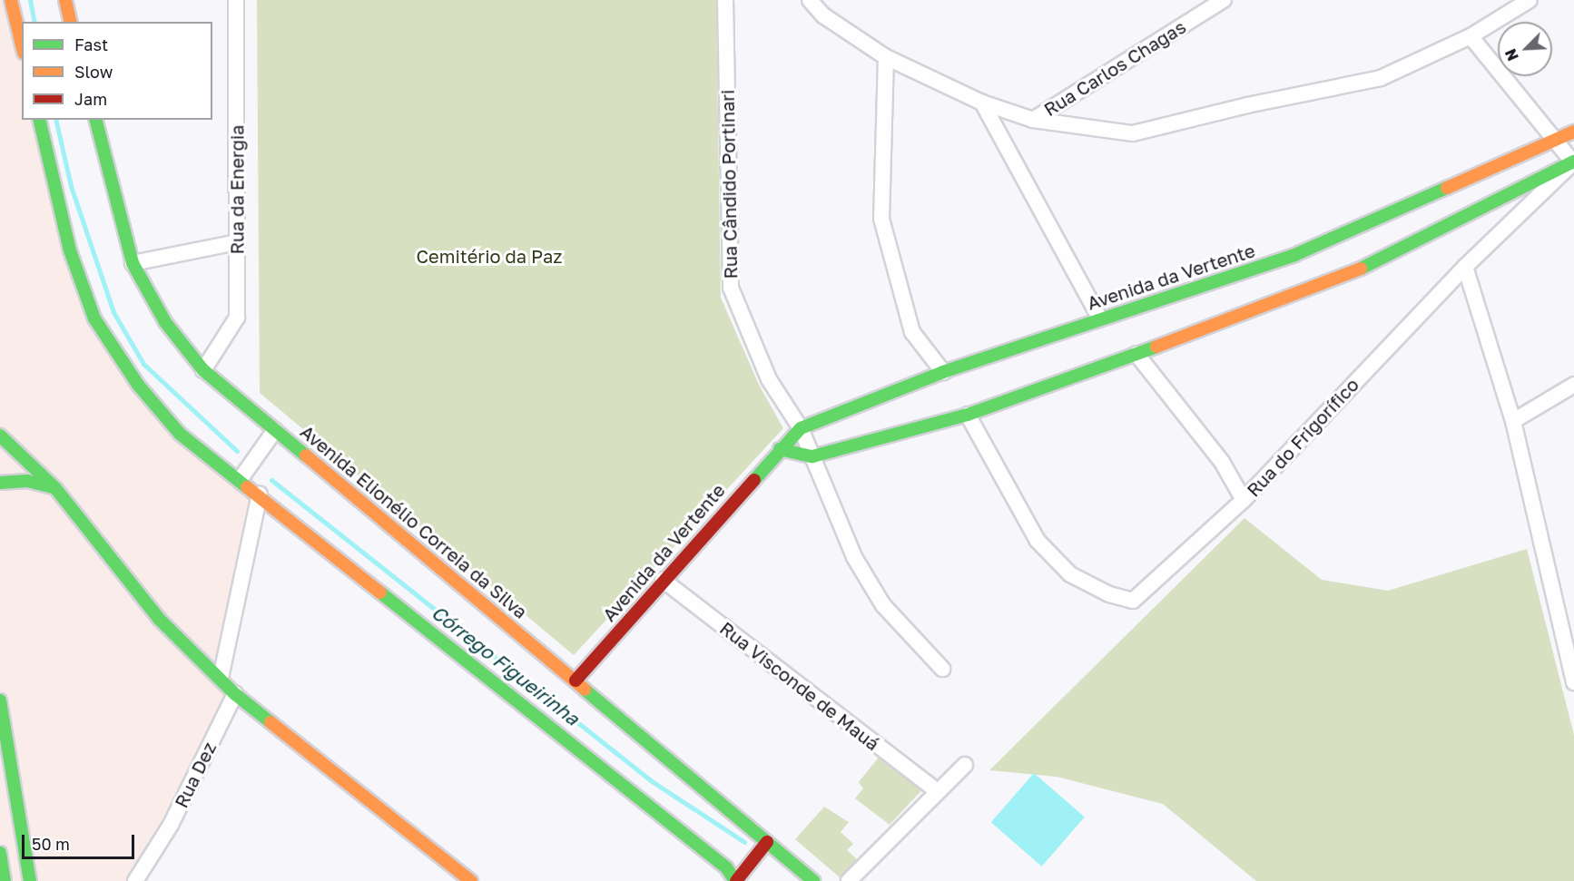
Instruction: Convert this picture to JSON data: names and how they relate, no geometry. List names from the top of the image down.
{
  "streets": {
    "street": [
      "Rua Carlos Chagas",
      "Rua Cândido Portinari",
      "Rua da Energia",
      "Avenida da Vertente",
      "Rua do Frigorífico",
      "Avenida Elionélio Correia da Silva",
      "Rua Visconde de Mauá",
      "Rua Dez"
    ]
  },
  "crossings": [
    ["Rua Cândido Portinari", "Avenida da Vertente"],
    ["Rua da Energia", "Avenida Elionélio Correia da Silva"],
    ["Avenida da Vertente", "Avenida Elionélio Correia da Silva"],
    ["Avenida da Vertente", "Rua Visconde de Mauá"]
  ],
  "water": ["Córrego Figueirinha"],
  "parks": ["Cemitério da Paz"],
  "legend": ["Fast", "Slow", "Jam"],
  "scale_bar": "50 m",
  "north": "bottom left"
}
